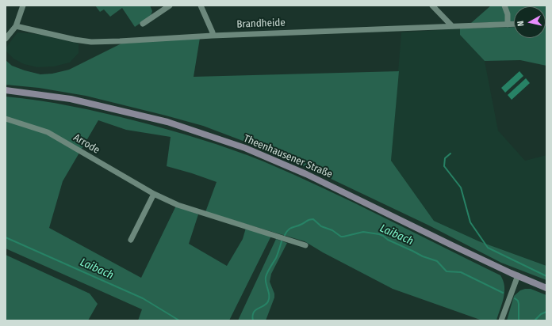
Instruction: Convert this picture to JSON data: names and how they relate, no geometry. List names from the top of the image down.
{
  "streets": {
    "main road": ["Theenhausener Straße"],
    "street": ["Brandheide", "Arrode"]
  },
  "water": ["Laibach"],
  "north": "left"
}
